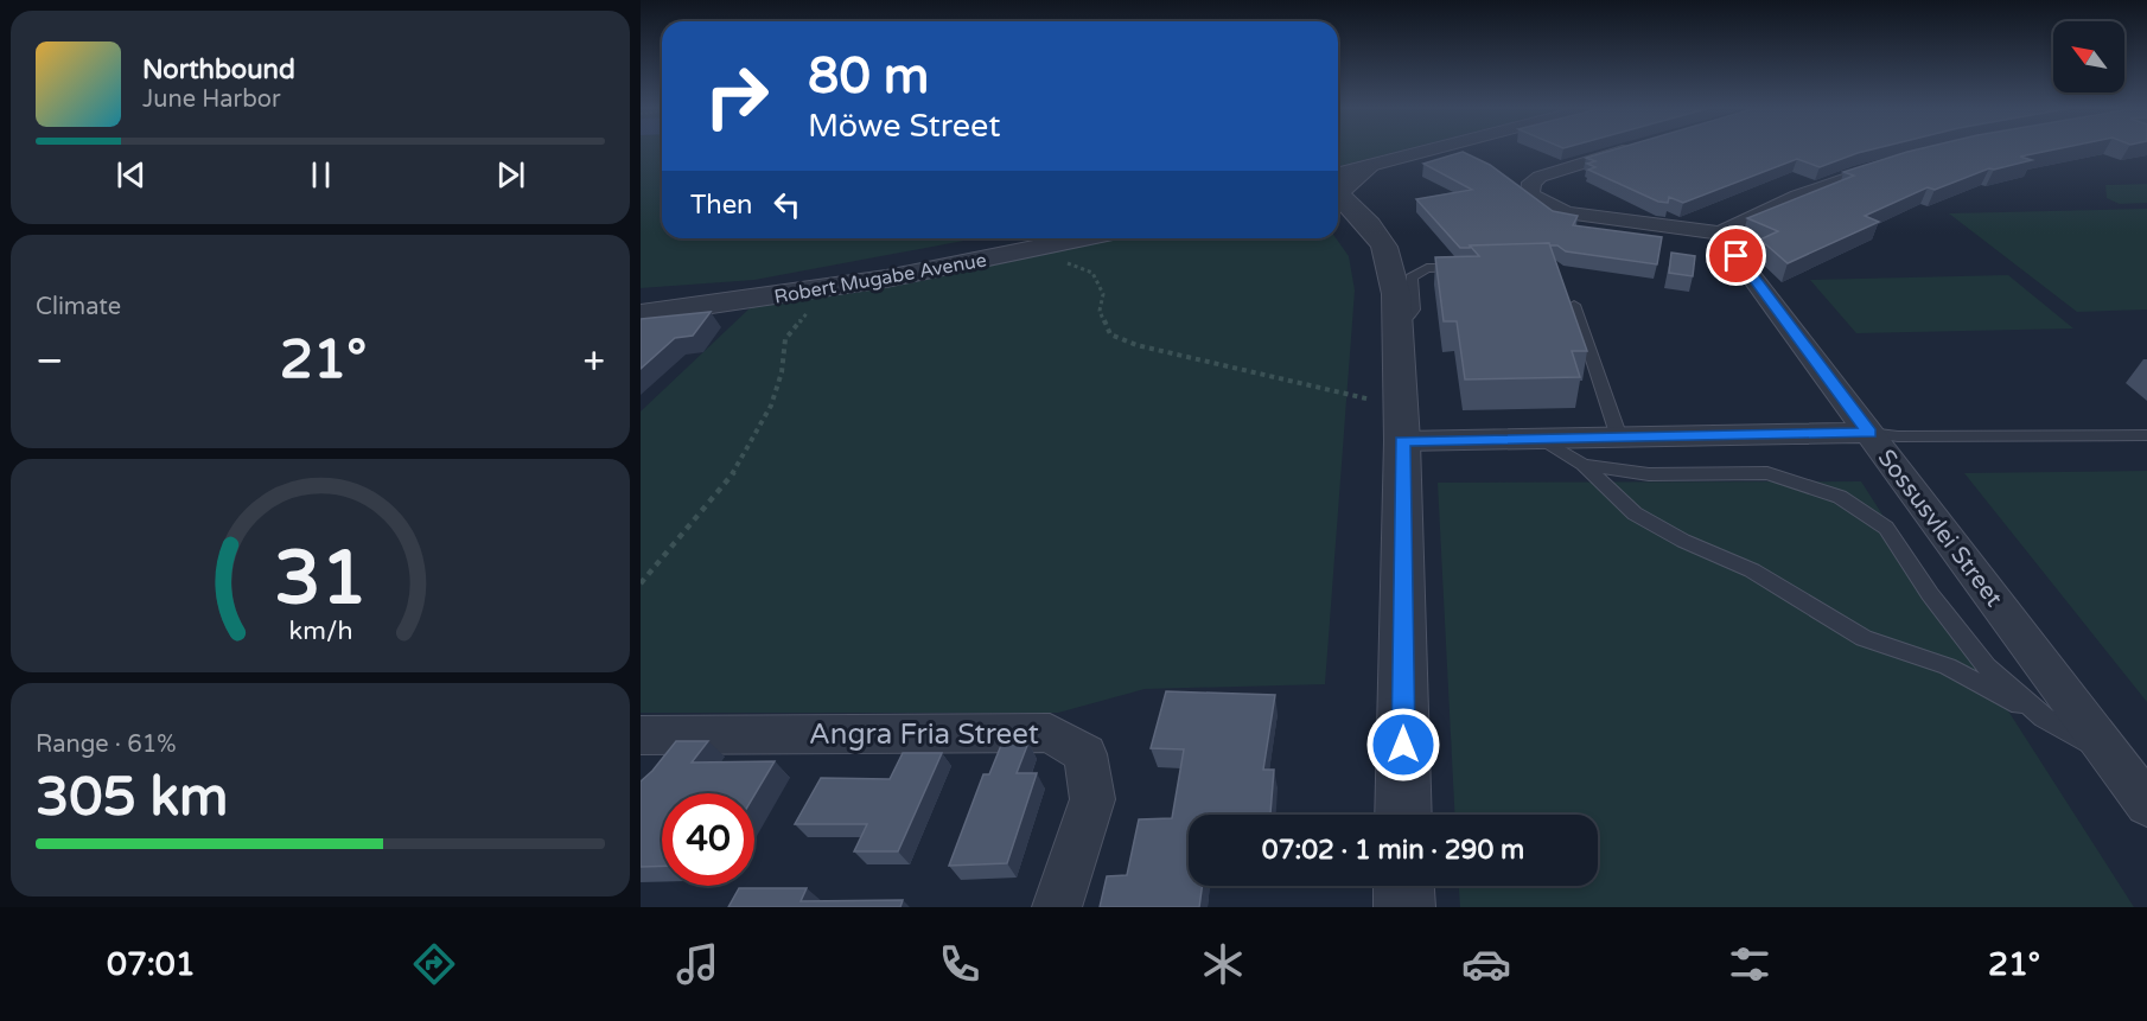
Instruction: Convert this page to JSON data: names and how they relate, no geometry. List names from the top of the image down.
{
  "streets": {
    "street": ["Robert Mugabe Avenue", "Sossusvlei Street", "Angra Fria Street"]
  },
  "north": "top left",
  "page": {
    "turn": ["80 m", "Möwe Street"],
    "song": ["Northbound", "June Harbor"],
    "then": "Then",
    "tile": [
      "Climate",
      ["Range · 61%", "305 km"]
    ],
    "heat": ["−", "21°", "+"],
    "limit": "40",
    "trip": "07:02 · 1 min · 290 m",
    "tabs": ["07:01", "21°"],
    "gauge": ["31", "km/h"]
  }
}
